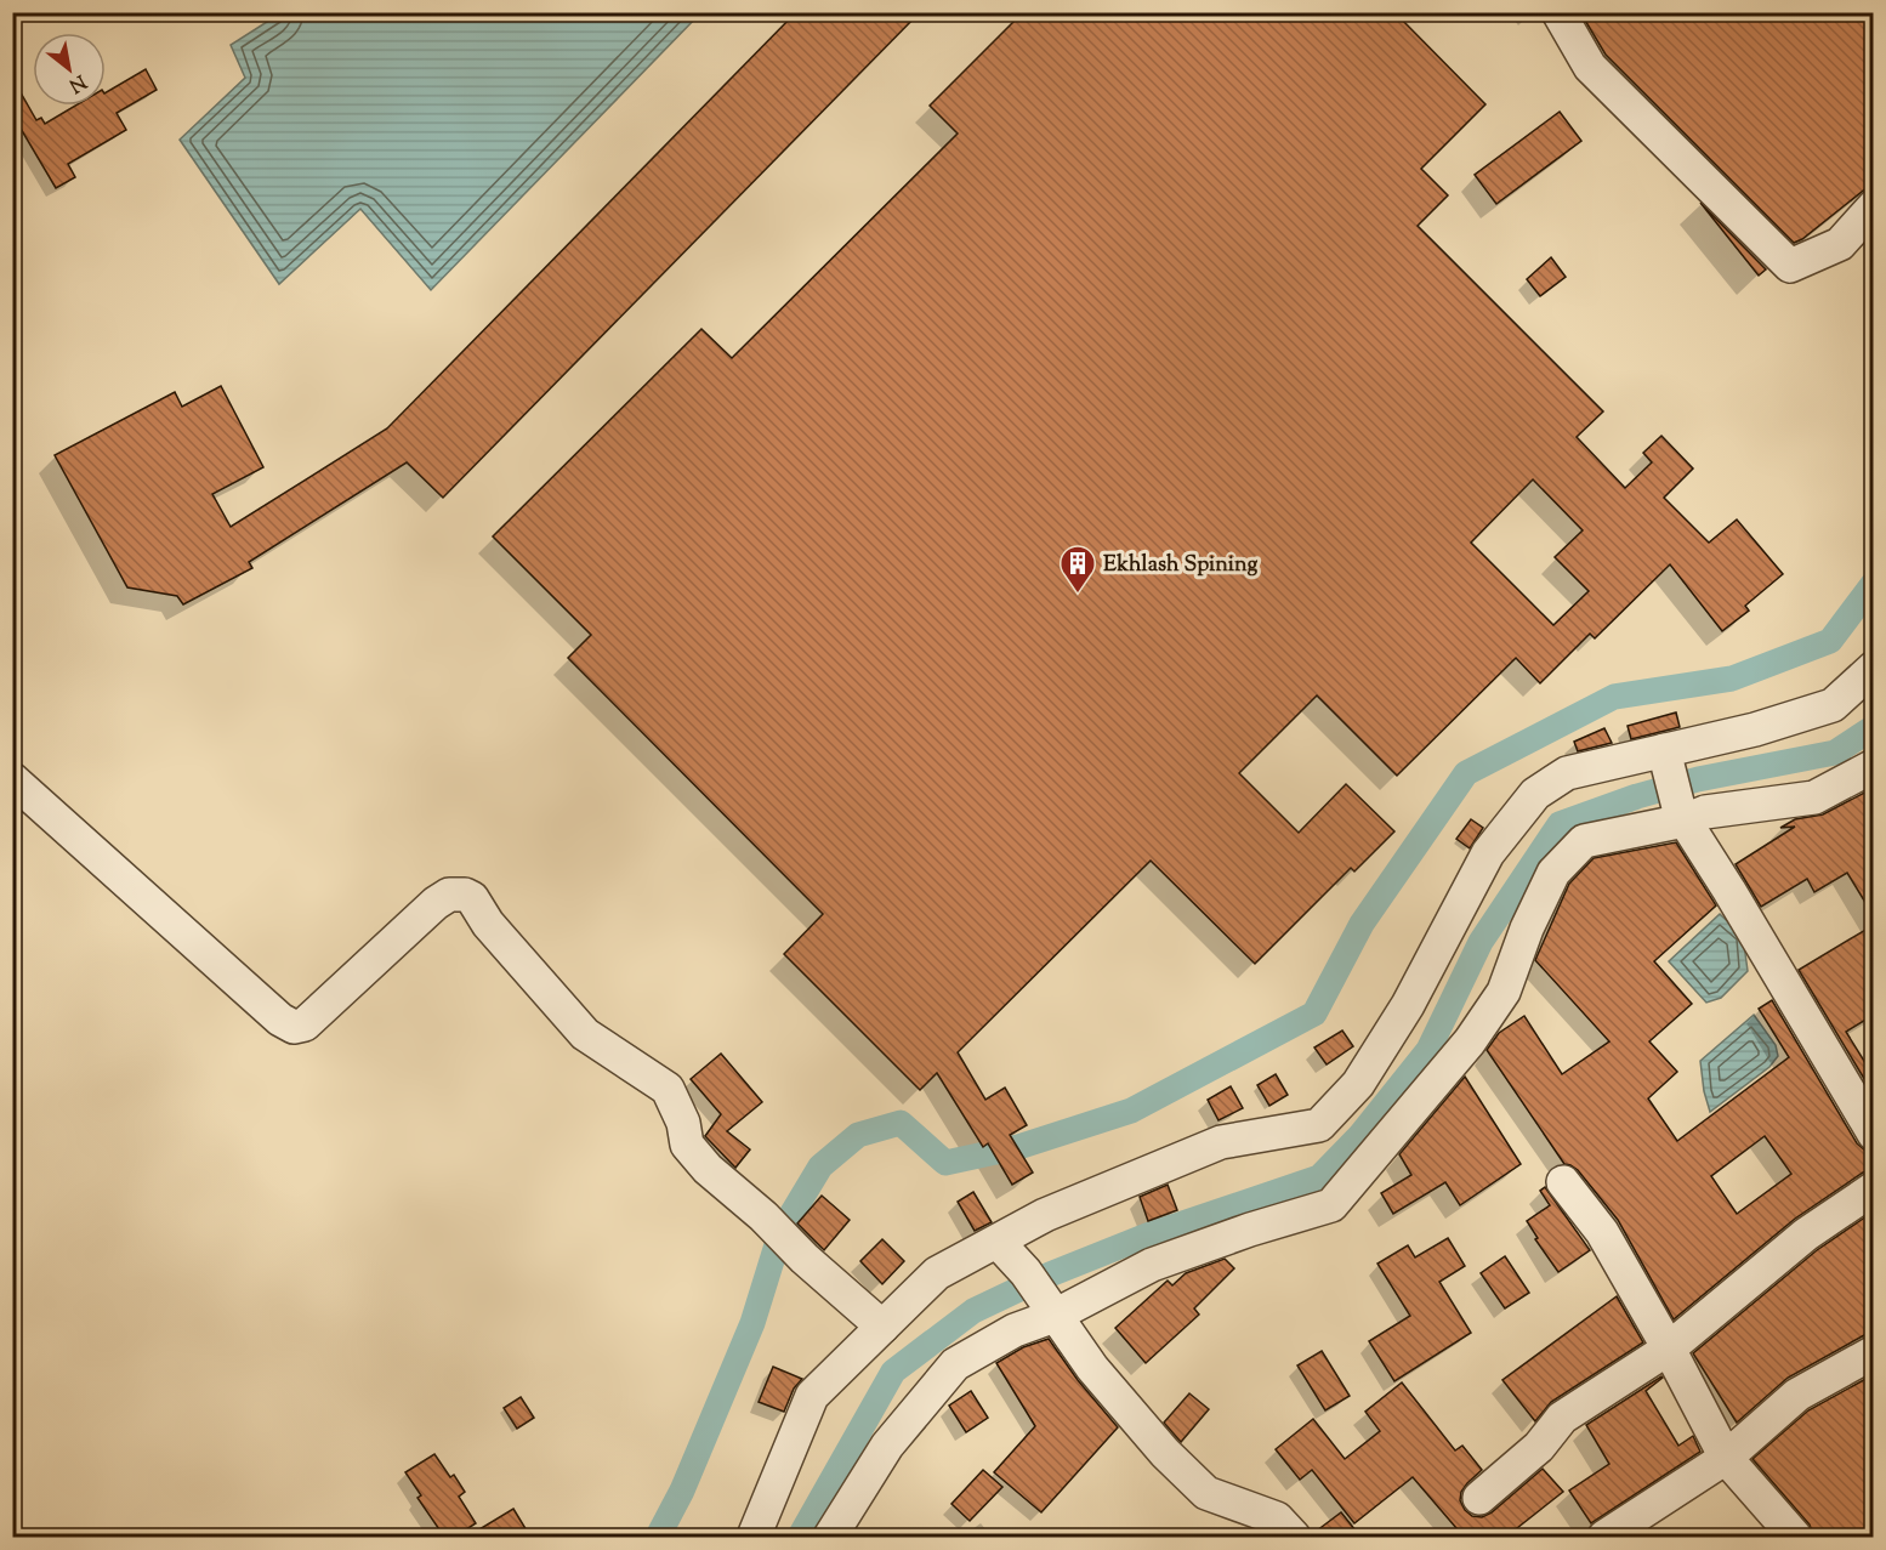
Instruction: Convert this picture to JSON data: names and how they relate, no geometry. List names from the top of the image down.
{
  "places": {
    "building": ["Ekhlash Spining"]
  },
  "north": "bottom right"
}
